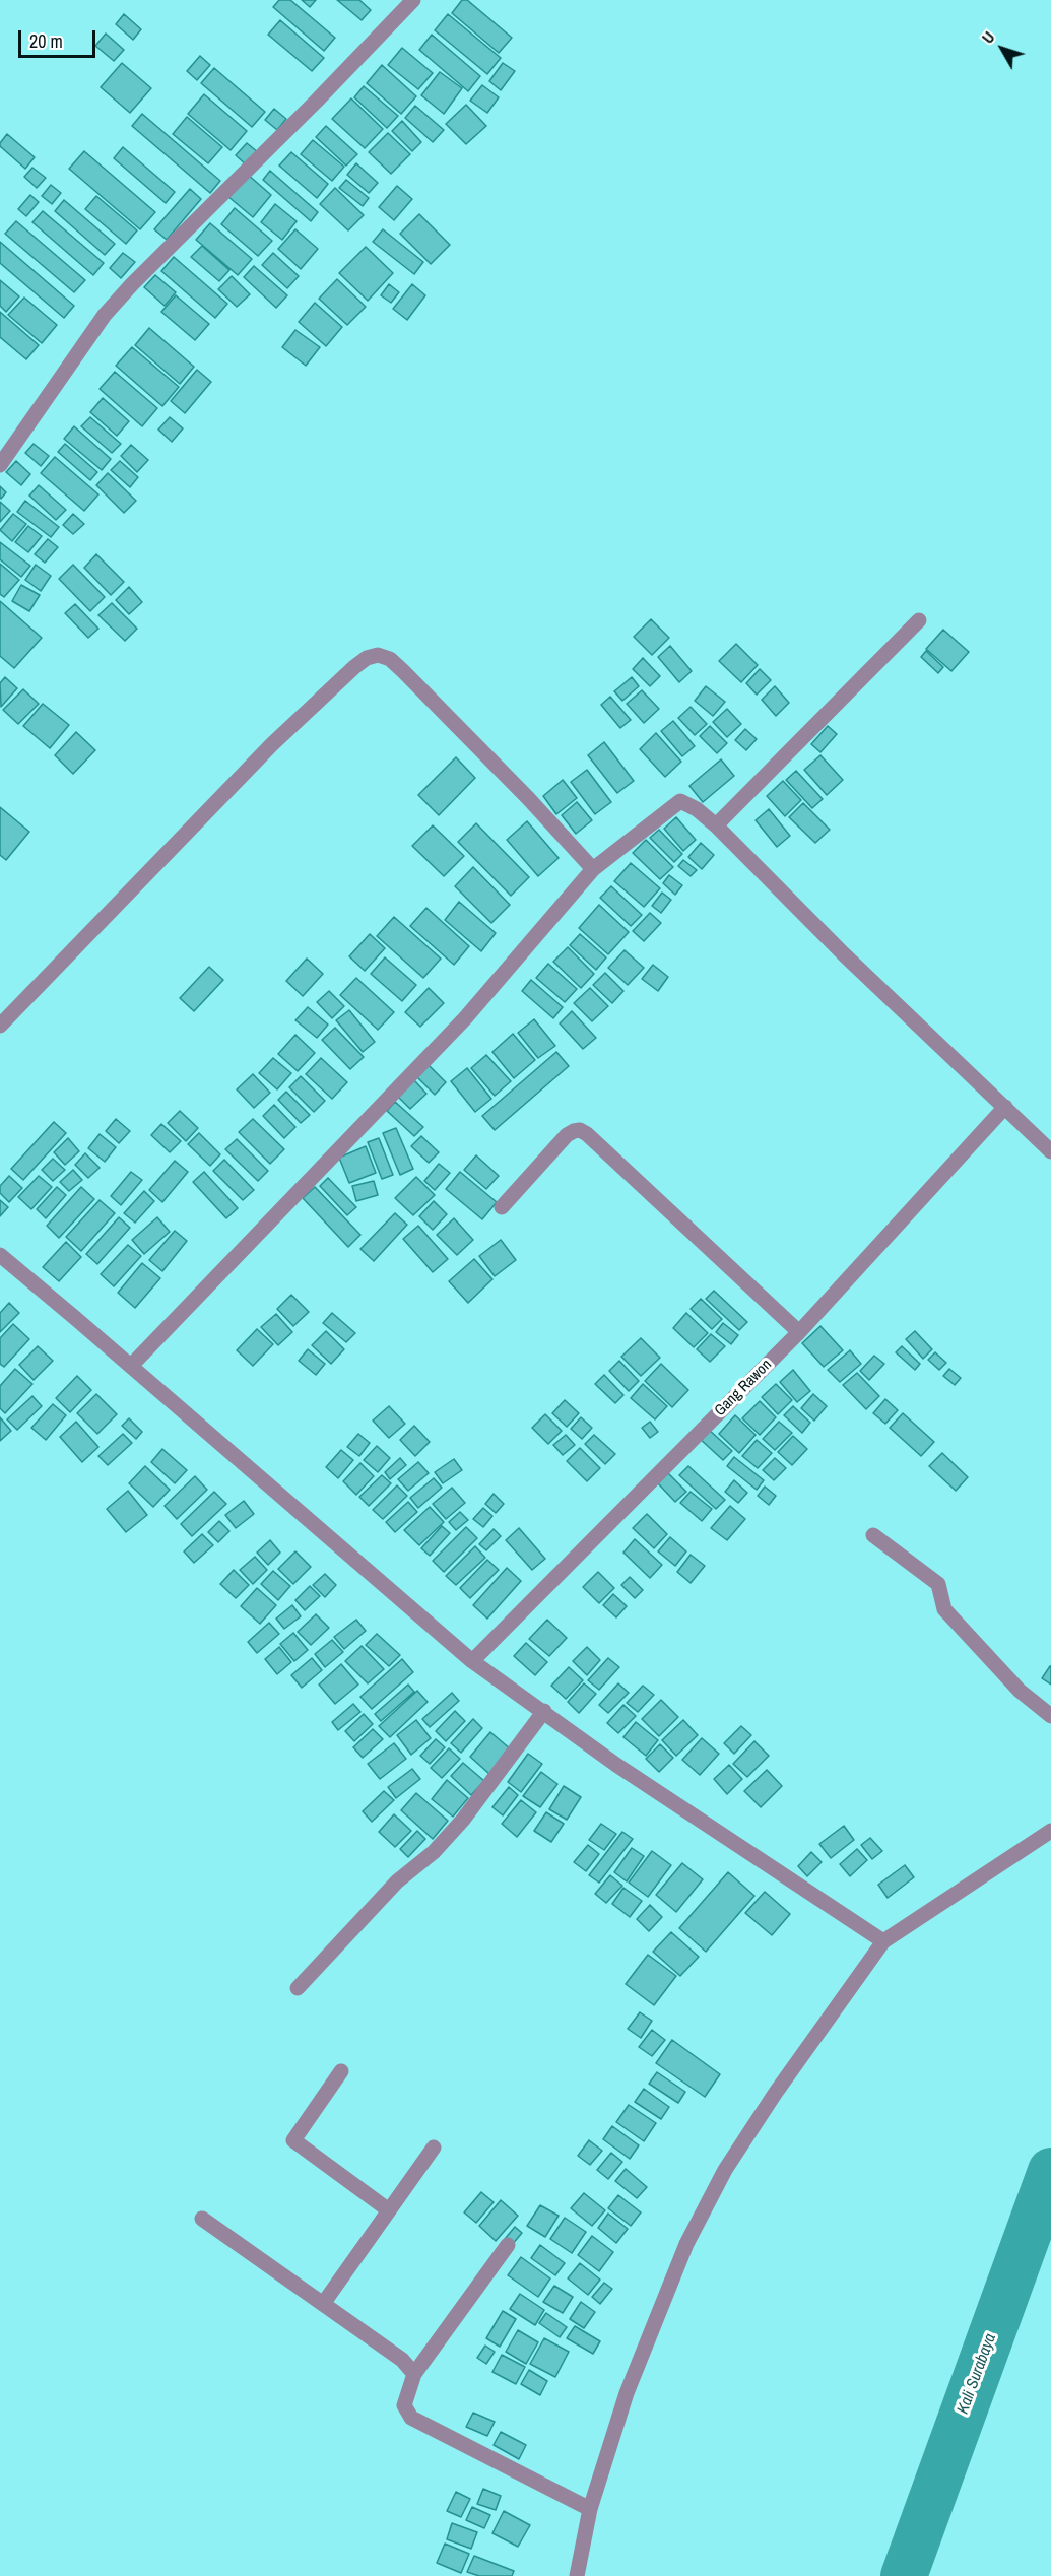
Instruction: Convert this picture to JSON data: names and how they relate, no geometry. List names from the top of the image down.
{
  "streets": {
    "street": ["Gang Rawon"]
  },
  "water": ["Kali Surabaya"],
  "scale_bar": "20 m",
  "north": "top left"
}
